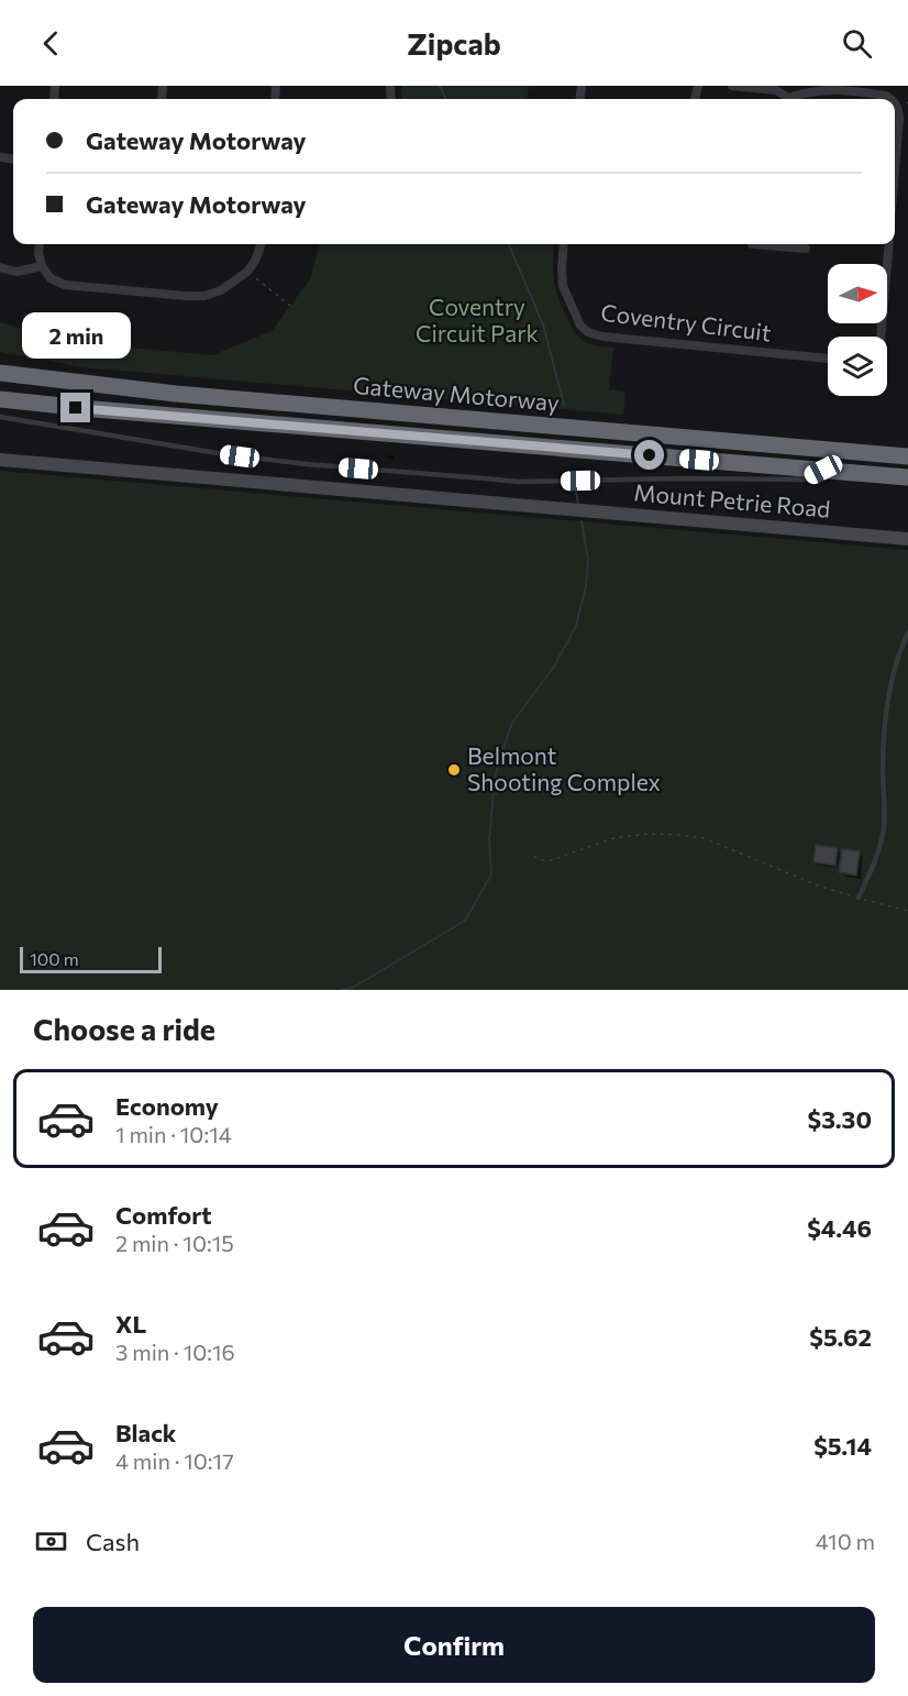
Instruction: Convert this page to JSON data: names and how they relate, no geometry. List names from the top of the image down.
{
  "streets": {
    "highway": ["Gateway Motorway"],
    "street": ["Coventry Circuit", "Mount Petrie Road"]
  },
  "parks": ["Coventry Circuit Park"],
  "places": ["Belmont Shooting Complex"],
  "scale_bar": "100 m",
  "north": "right",
  "page": {
    "header": "Zipcab",
    "banner": ["Gateway Motorway", "Gateway Motorway"],
    "bubble": "2 min",
    "scale": "100 m",
    "heading": "Choose a ride",
    "list": [
      {
        "name": "Economy",
        "note": "1 min · 10:14",
        "value": "$3.30"
      },
      {
        "name": "Comfort",
        "note": "2 min · 10:15",
        "value": "$4.46"
      },
      {
        "name": "XL",
        "note": "3 min · 10:16",
        "value": "$5.62"
      },
      {
        "name": "Black",
        "note": "4 min · 10:17",
        "value": "$5.14"
      }
    ],
    "pay": ["Cash", "410 m"],
    "buttons": "Confirm"
  }
}
